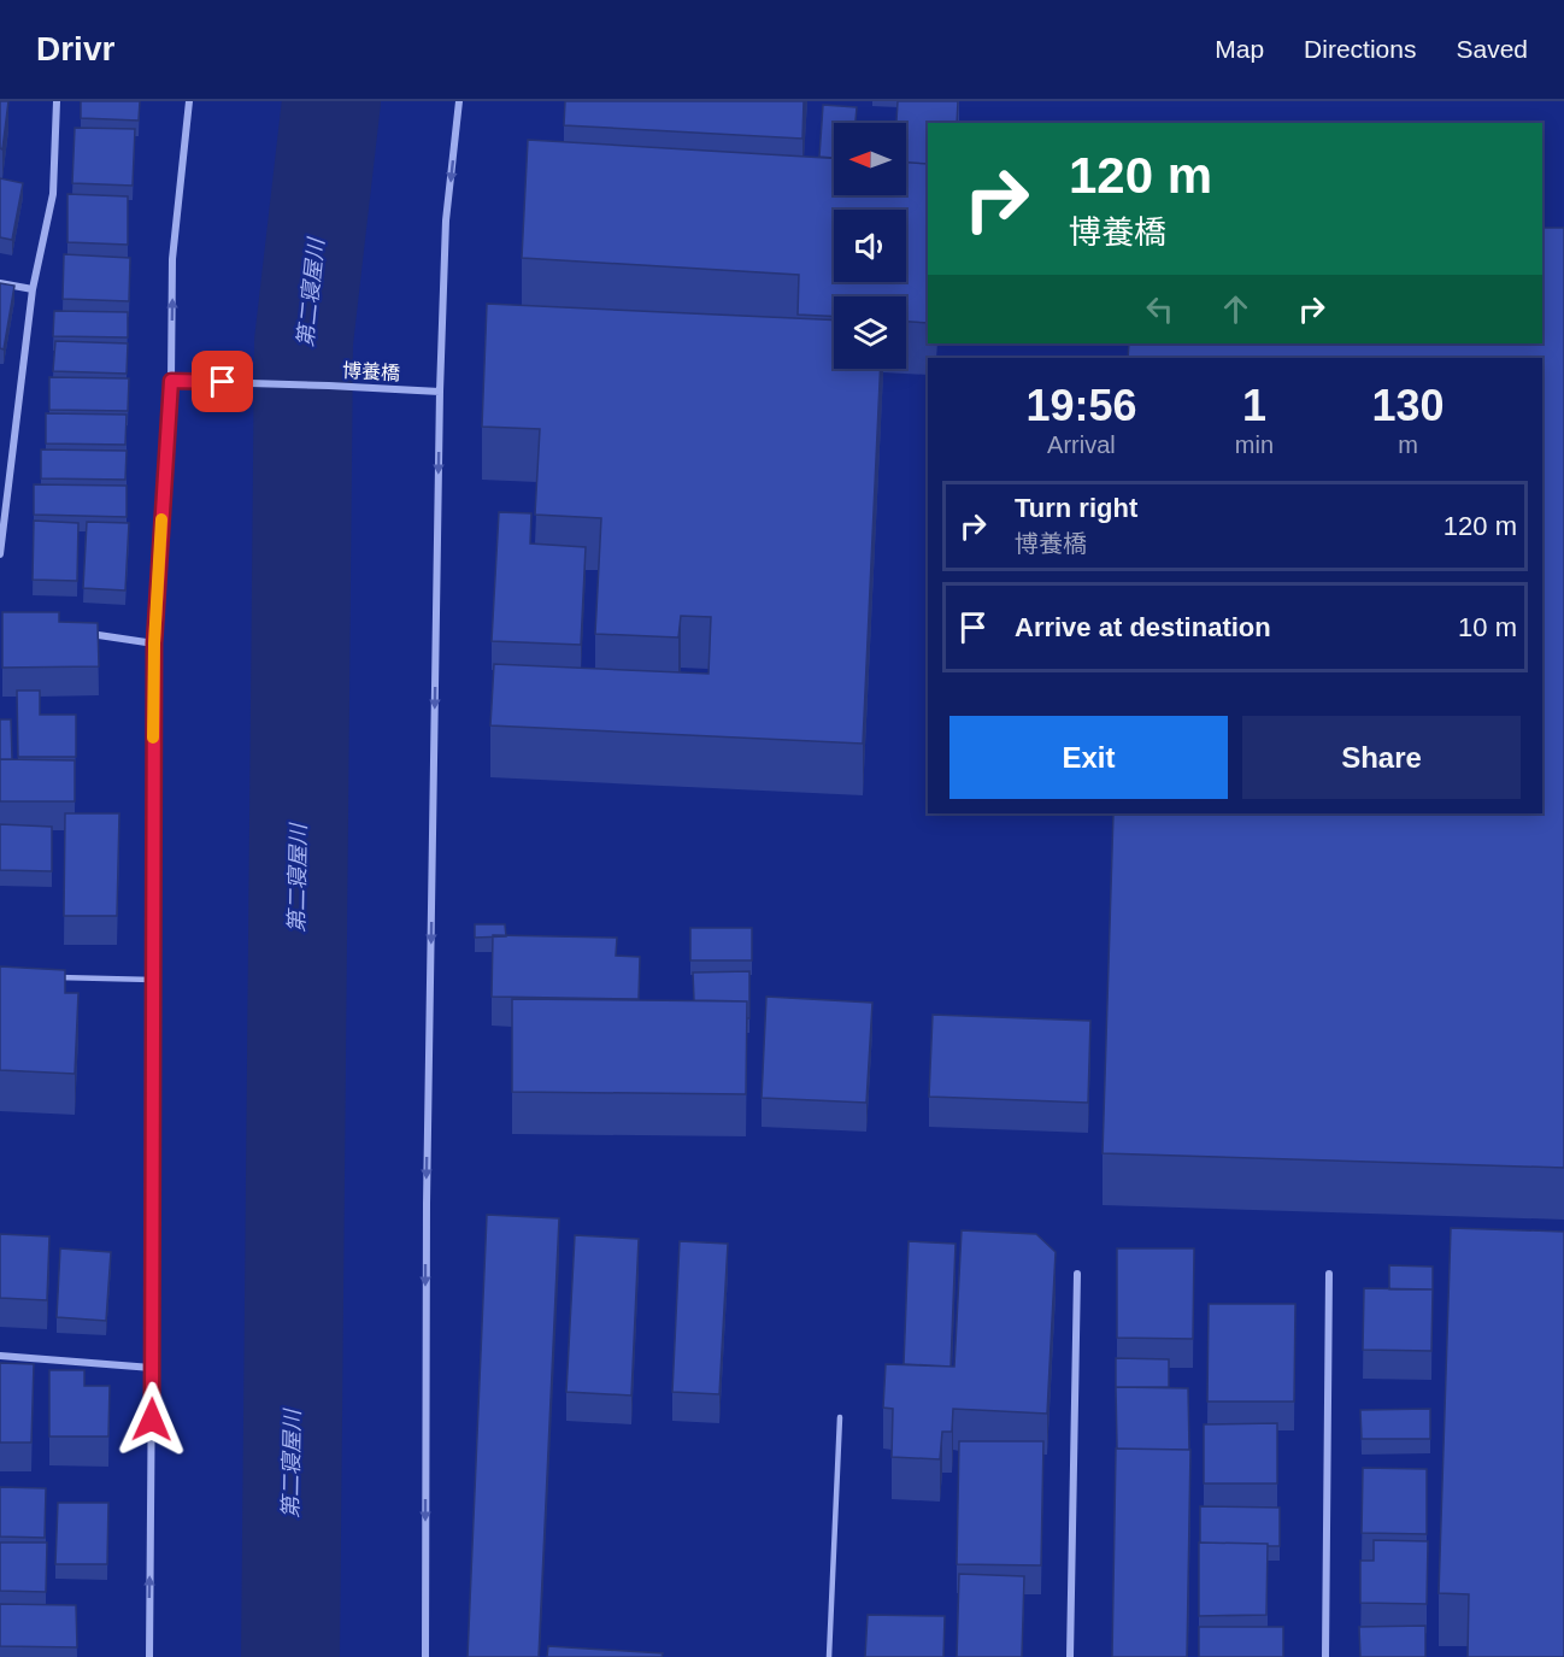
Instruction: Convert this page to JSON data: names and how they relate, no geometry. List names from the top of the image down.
{
  "streets": {
    "street": ["博養橋"]
  },
  "water": ["第二寝屋川"],
  "north": "left",
  "page": {
    "header": "Drivr",
    "nav": ["Map", "Directions", "Saved"],
    "turn": ["120 m", "博養橋"],
    "eta": [
      "19:56",
      "Arrival",
      "1",
      "min",
      "130",
      "m"
    ],
    "list": [
      {
        "name": "Turn right",
        "note": "博養橋",
        "value": "120 m"
      },
      {
        "name": "Arrive at destination",
        "value": "10 m"
      }
    ],
    "buttons": ["Exit", "Share"]
  }
}
